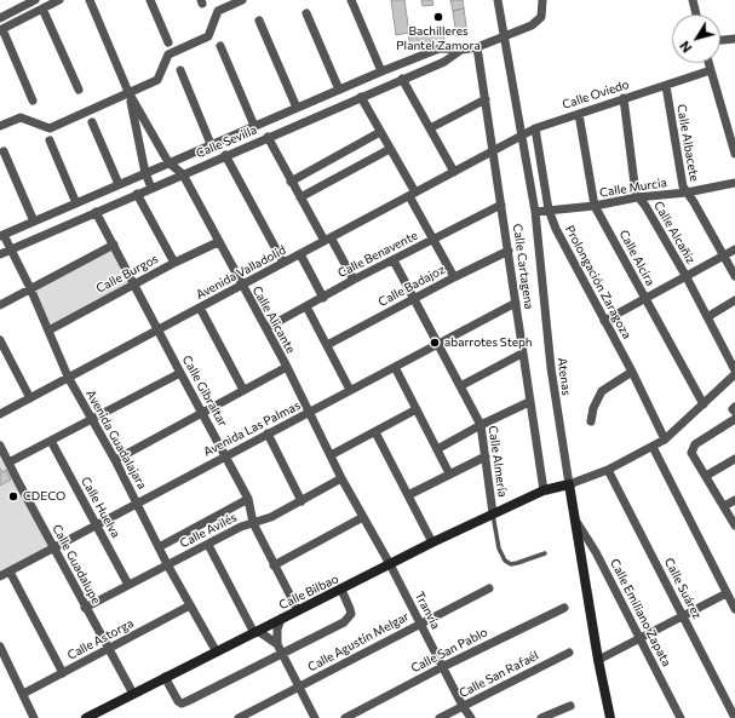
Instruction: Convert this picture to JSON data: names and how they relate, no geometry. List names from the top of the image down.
{
  "streets": {
    "street": [
      "Calle Oviedo",
      "Calle Sevilla",
      "Calle Albacete",
      "Calle Murcia",
      "Calle Alcañiz",
      "Calle Benavente",
      "Calle Alcira",
      "Calle Cartagena",
      "Avenida Valladolid",
      "Calle Burgos",
      "Prolongación Zaragoza",
      "Calle Badajoz",
      "Calle Alicante",
      "Atenas",
      "Calle Gibraltar",
      "Avenida Las Palmas",
      "Avenida Guadalajara",
      "Calle Almería",
      "Calle Huelva",
      "Calle Avilés",
      "Calle Guadalupe",
      "Calle Suárez",
      "Calle Bilbao",
      "Tranvía",
      "Calle Emiliano Zapata",
      "Calle Astorga",
      "Calle Agustín Melgar",
      "Calle San Pablo",
      "Calle San Rafaél"
    ]
  },
  "crossings": [
    ["Calle Oviedo", "Calle Albacete"],
    ["Calle Oviedo", "Calle Alcañiz"],
    ["Calle Oviedo", "Calle Alcira"],
    ["Calle Oviedo", "Calle Cartagena"],
    ["Calle Oviedo", "Avenida Valladolid"],
    ["Calle Oviedo", "Prolongación Zaragoza"],
    ["Calle Oviedo", "Atenas"],
    ["Calle Sevilla", "Calle Cartagena"],
    ["Calle Sevilla", "Calle Alicante"],
    ["Calle Sevilla", "Atenas"],
    ["Calle Sevilla", "Calle Gibraltar"],
    ["Calle Sevilla", "Avenida Guadalajara"],
    ["Calle Albacete", "Calle Murcia"],
    ["Calle Murcia", "Calle Alcañiz"],
    ["Calle Murcia", "Calle Alcira"],
    ["Calle Murcia", "Prolongación Zaragoza"],
    ["Calle Murcia", "Atenas"],
    ["Calle Benavente", "Calle Cartagena"],
    ["Calle Benavente", "Calle Alicante"],
    ["Calle Benavente", "Calle Almería"],
    ["Calle Cartagena", "Avenida Valladolid"],
    ["Calle Cartagena", "Calle Badajoz"],
    ["Calle Cartagena", "Avenida Las Palmas"],
    ["Calle Cartagena", "Calle Bilbao"],
    ["Avenida Valladolid", "Calle Alicante"],
    ["Avenida Valladolid", "Calle Gibraltar"],
    ["Avenida Valladolid", "Avenida Guadalajara"],
    ["Calle Burgos", "Calle Alicante"],
    ["Calle Burgos", "Calle Gibraltar"],
    ["Calle Burgos", "Avenida Guadalajara"],
    ["Calle Badajoz", "Calle Almería"],
    ["Calle Alicante", "Avenida Las Palmas"],
    ["Calle Alicante", "Calle Avilés"],
    ["Calle Alicante", "Calle Bilbao"],
    ["Calle Alicante", "Tranvía"],
    ["Atenas", "Calle Bilbao"],
    ["Atenas", "Calle Emiliano Zapata"],
    ["Calle Gibraltar", "Avenida Las Palmas"],
    ["Calle Gibraltar", "Calle Avilés"],
    ["Calle Gibraltar", "Calle Bilbao"],
    ["Avenida Las Palmas", "Avenida Guadalajara"],
    ["Avenida Las Palmas", "Calle Almería"],
    ["Avenida Las Palmas", "Calle Huelva"],
    ["Avenida Las Palmas", "Calle Guadalupe"],
    ["Avenida Guadalajara", "Calle Avilés"],
    ["Avenida Guadalajara", "Calle Bilbao"],
    ["Avenida Guadalajara", "Calle Astorga"],
    ["Calle Almería", "Calle Bilbao"],
    ["Calle Huelva", "Calle Avilés"],
    ["Calle Avilés", "Calle Guadalupe"],
    ["Calle Guadalupe", "Calle Bilbao"],
    ["Calle Guadalupe", "Calle Astorga"],
    ["Calle Bilbao", "Tranvía"],
    ["Tranvía", "Calle Agustín Melgar"],
    ["Tranvía", "Calle San Pablo"],
    ["Tranvía", "Calle San Rafaél"]
  ],
  "places": ["Bachilleres Plantel Zamora", "abarrotes Steph", "CDECO"],
  "north": "bottom left"
}
